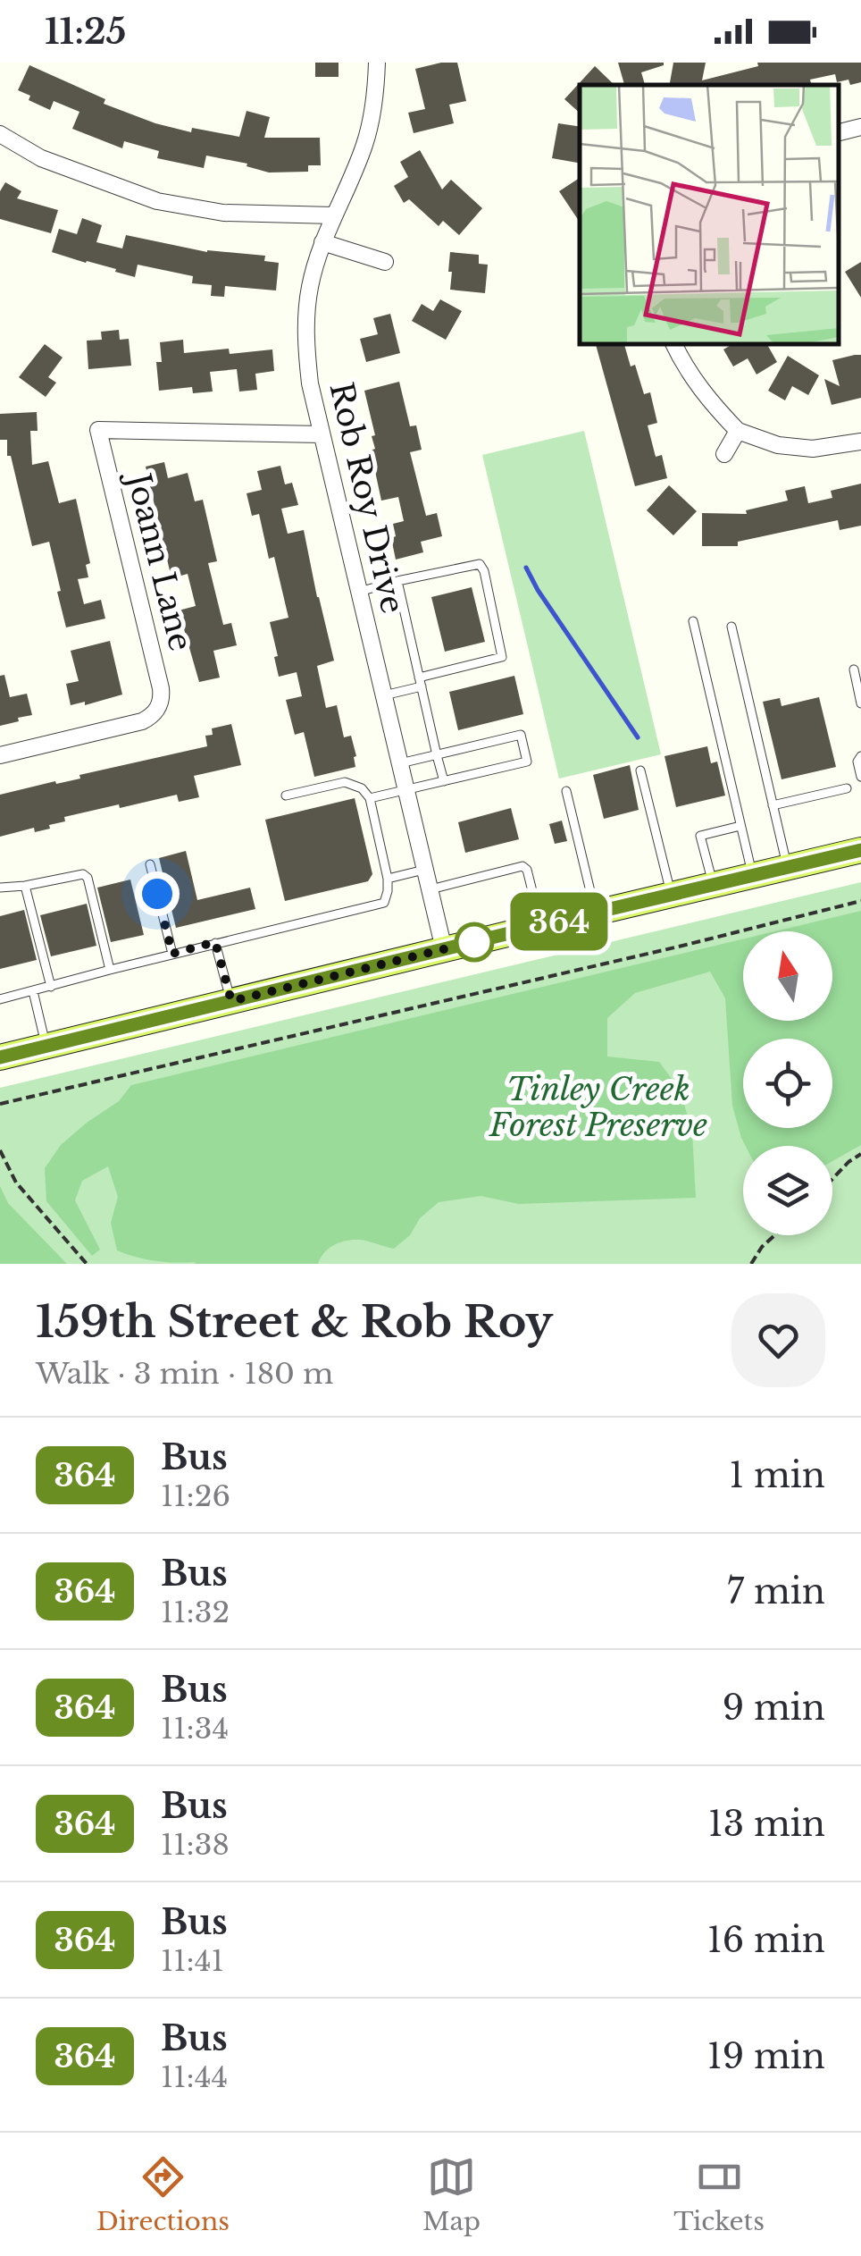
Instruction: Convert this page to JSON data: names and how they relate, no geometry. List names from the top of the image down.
{
  "streets": {
    "street": ["Rob Roy Drive", "Joann Lane"]
  },
  "crossings": [
    ["Rob Roy Drive", "Joann Lane"]
  ],
  "parks": ["Tinley Creek Forest Preserve"],
  "lines": ["bus line 364"],
  "north": "top",
  "page": {
    "status": "11:25",
    "on_map": "364",
    "heading": ["159th Street & Rob Roy", "Walk · 3 min · 180 m"],
    "list": [
      {
        "mark": "364",
        "name": "Bus",
        "note": "11:26",
        "value": "1 min"
      },
      {
        "mark": "364",
        "name": "Bus",
        "note": "11:32",
        "value": "7 min"
      },
      {
        "mark": "364",
        "name": "Bus",
        "note": "11:34",
        "value": "9 min"
      },
      {
        "mark": "364",
        "name": "Bus",
        "note": "11:38",
        "value": "13 min"
      },
      {
        "mark": "364",
        "name": "Bus",
        "note": "11:41",
        "value": "16 min"
      },
      {
        "mark": "364",
        "name": "Bus",
        "note": "11:44",
        "value": "19 min"
      }
    ],
    "tabs": ["Directions", "Map", "Tickets"]
  }
}
